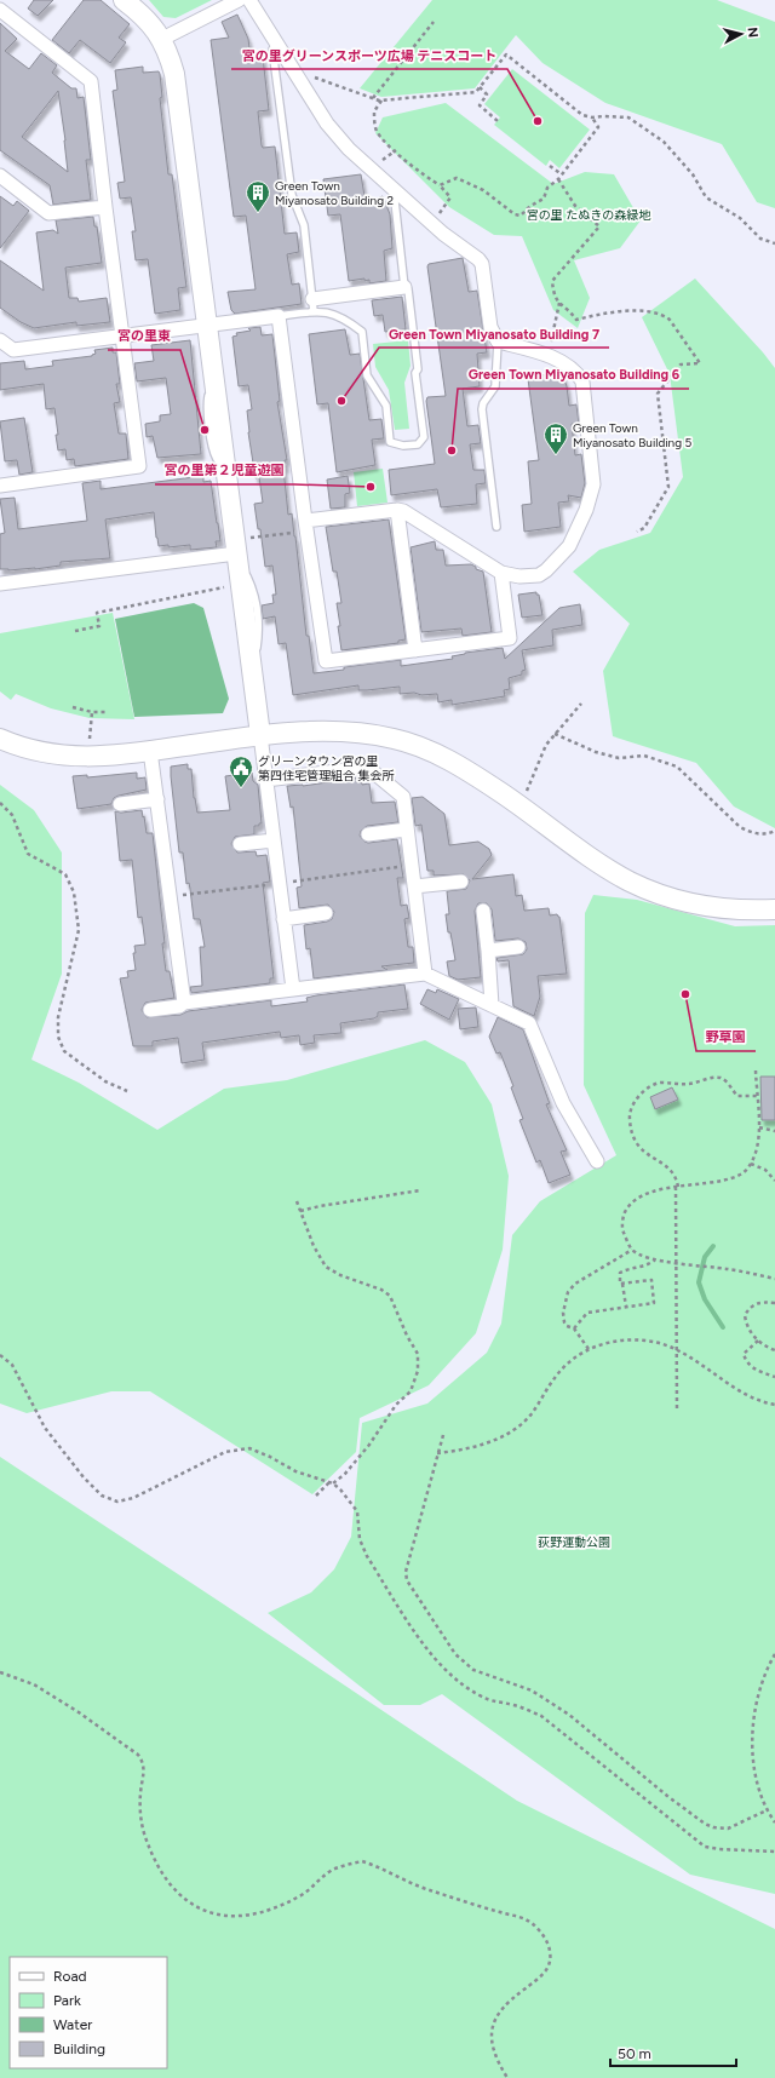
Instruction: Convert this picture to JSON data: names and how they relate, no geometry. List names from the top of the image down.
{
  "parks": ["宮の里 たぬきの森緑地", "荻野運動公園"],
  "places": {
    "other": [
      "宮の里グリーンスポーツ広場 テニスコート",
      "Green Town Miyanosato Building 7",
      "宮の里東",
      "Green Town Miyanosato Building 6",
      "宮の里第２児童遊園",
      "野草園"
    ],
    "building": ["Green Town Miyanosato Building 2", "Green Town Miyanosato Building 5"],
    "public building": ["グリーンタウン宮の里 第四住宅管理組合 集会所"]
  },
  "legend": [
    "Road",
    "Park",
    "Water",
    "Building"
  ],
  "scale_bar": "50 m",
  "north": "right"
}
